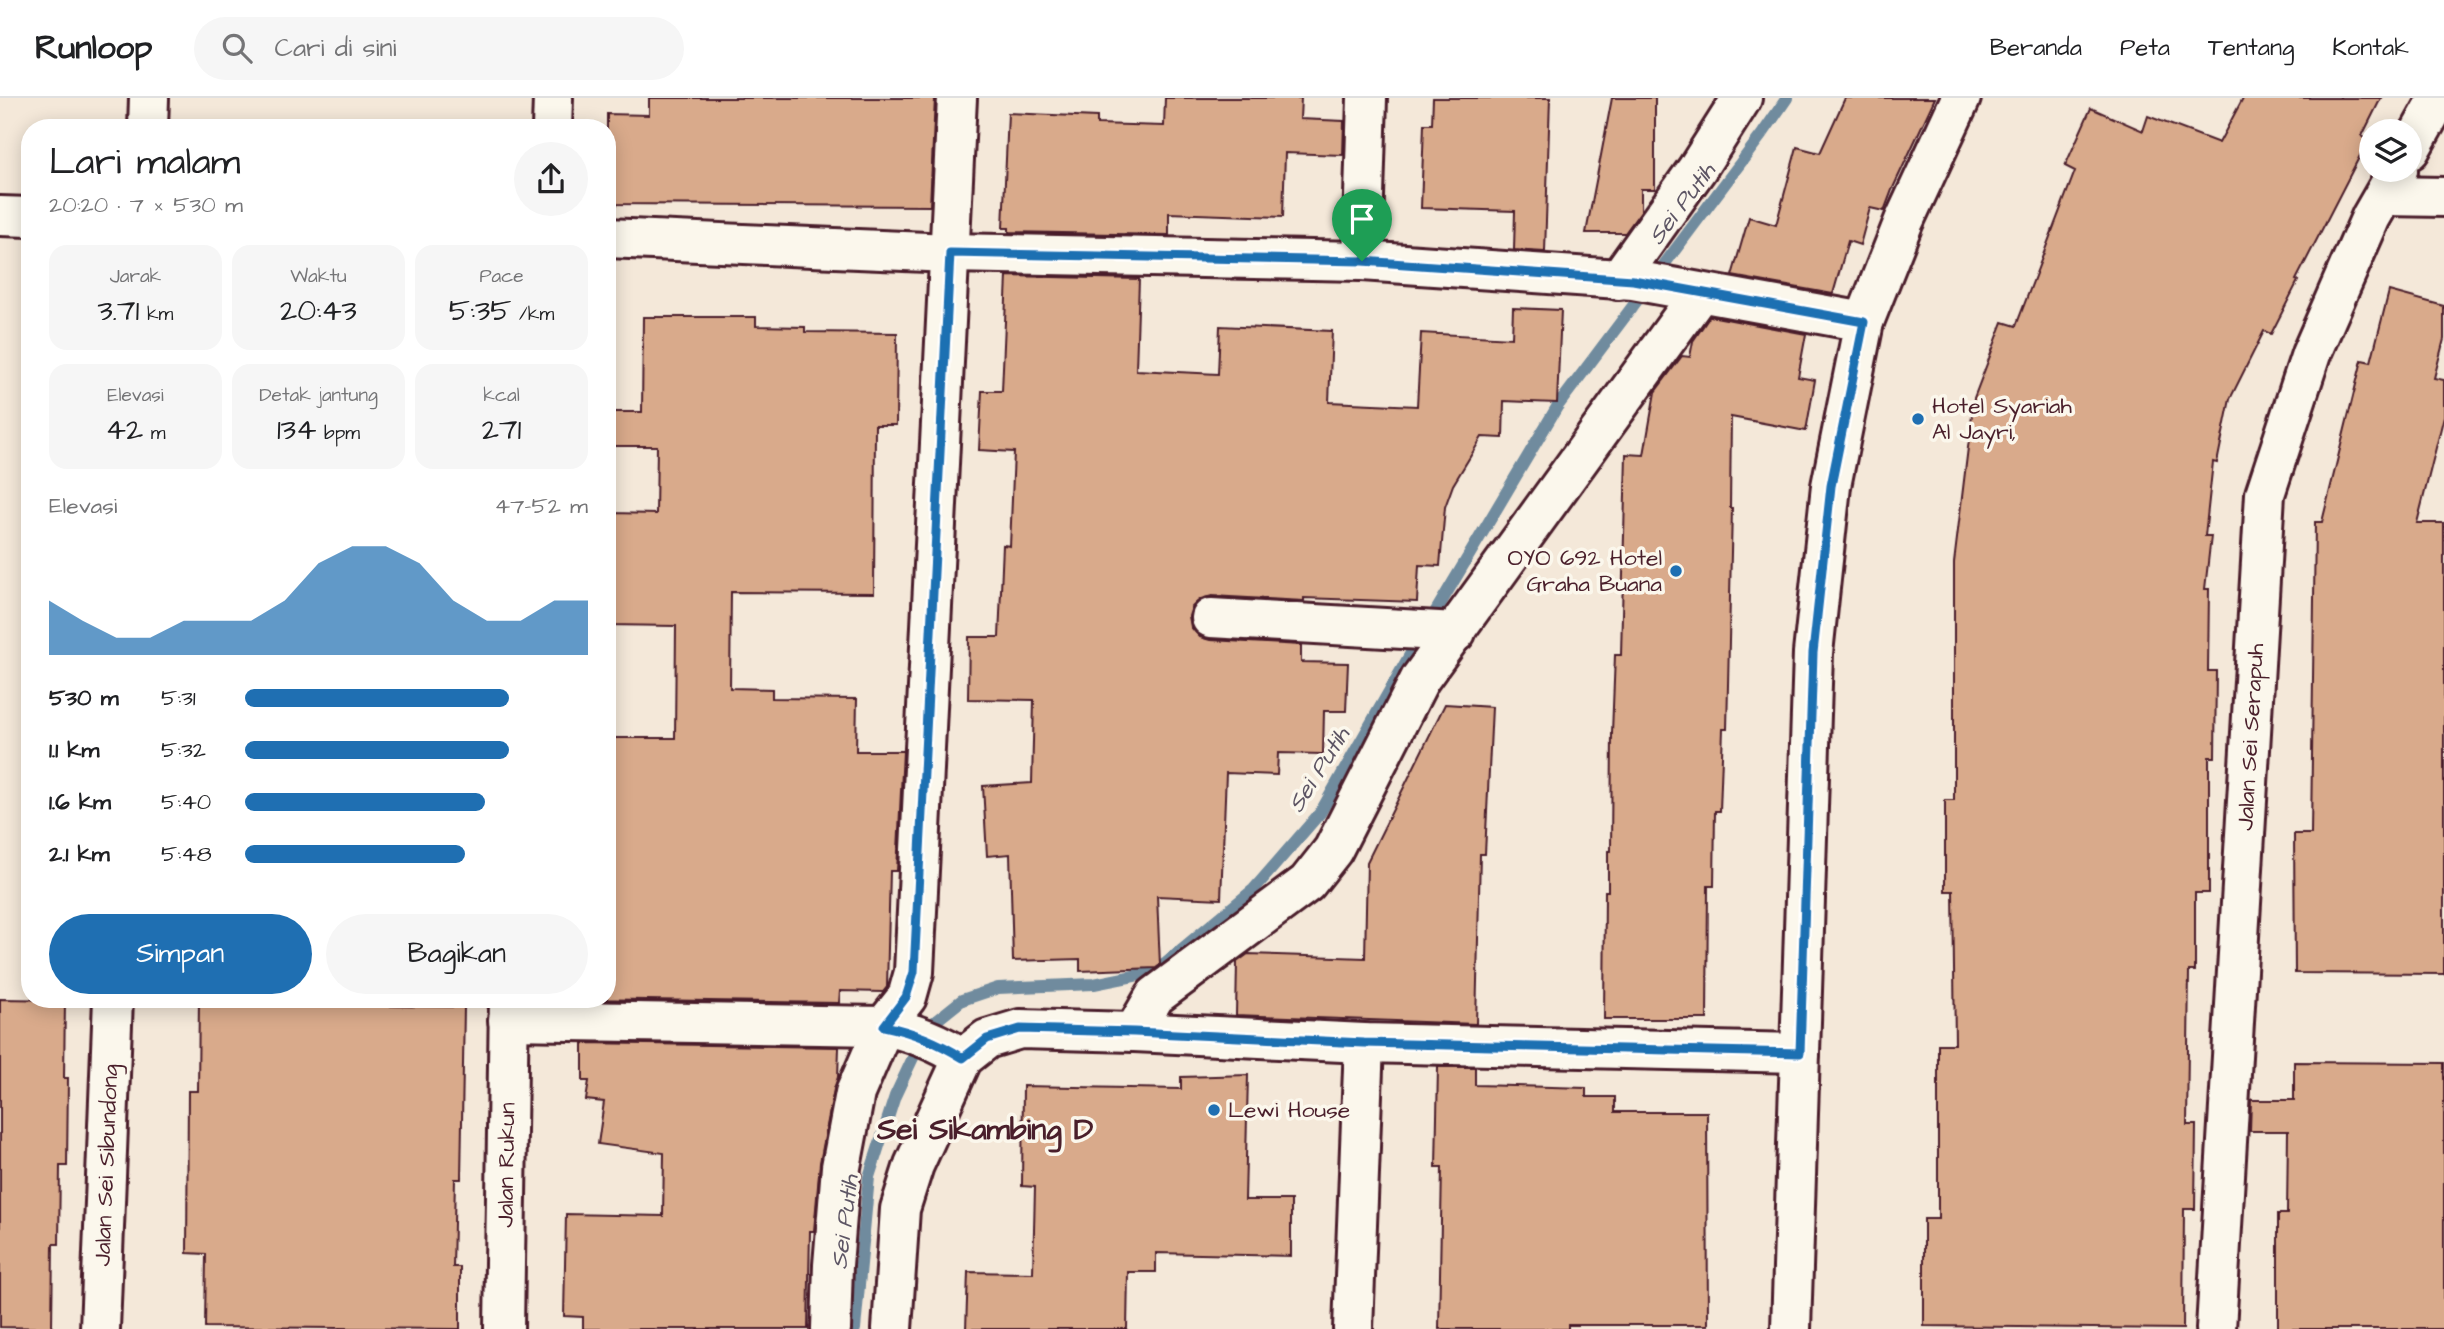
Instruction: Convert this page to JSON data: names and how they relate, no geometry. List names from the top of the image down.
{
  "streets": {
    "street": ["Jalan Sei Serapuh", "Jalan Sei Sibundong", "Jalan Rukun"]
  },
  "districts": ["Sei Sikambing D"],
  "water": ["Sei Putih"],
  "places": ["Hotel Syariah Al Jayri,", "OYO 692 Hotel Graha Buana", "Lewi House"],
  "page": {
    "header": "Runloop",
    "search": "Cari di sini",
    "nav": [
      "Beranda",
      "Peta",
      "Tentang",
      "Kontak"
    ],
    "heading": ["Lari malam", "20:20 · 7 × 530 m"],
    "stats": [
      ["Jarak", "3.71 km"],
      ["Waktu", "20:43"],
      ["Pace", "5:35 /km"],
      ["Elevasi", "42 m"],
      ["Detak jantung", "134 bpm"],
      ["kcal", "271"]
    ],
    "chart": ["Elevasi", "47–52 m"],
    "list": [
      {
        "name": "530 m",
        "note": "5:31"
      },
      {
        "name": "1.1 km",
        "note": "5:32"
      },
      {
        "name": "1.6 km",
        "note": "5:40"
      },
      {
        "name": "2.1 km",
        "note": "5:48"
      }
    ],
    "buttons": ["Simpan", "Bagikan"]
  }
}
